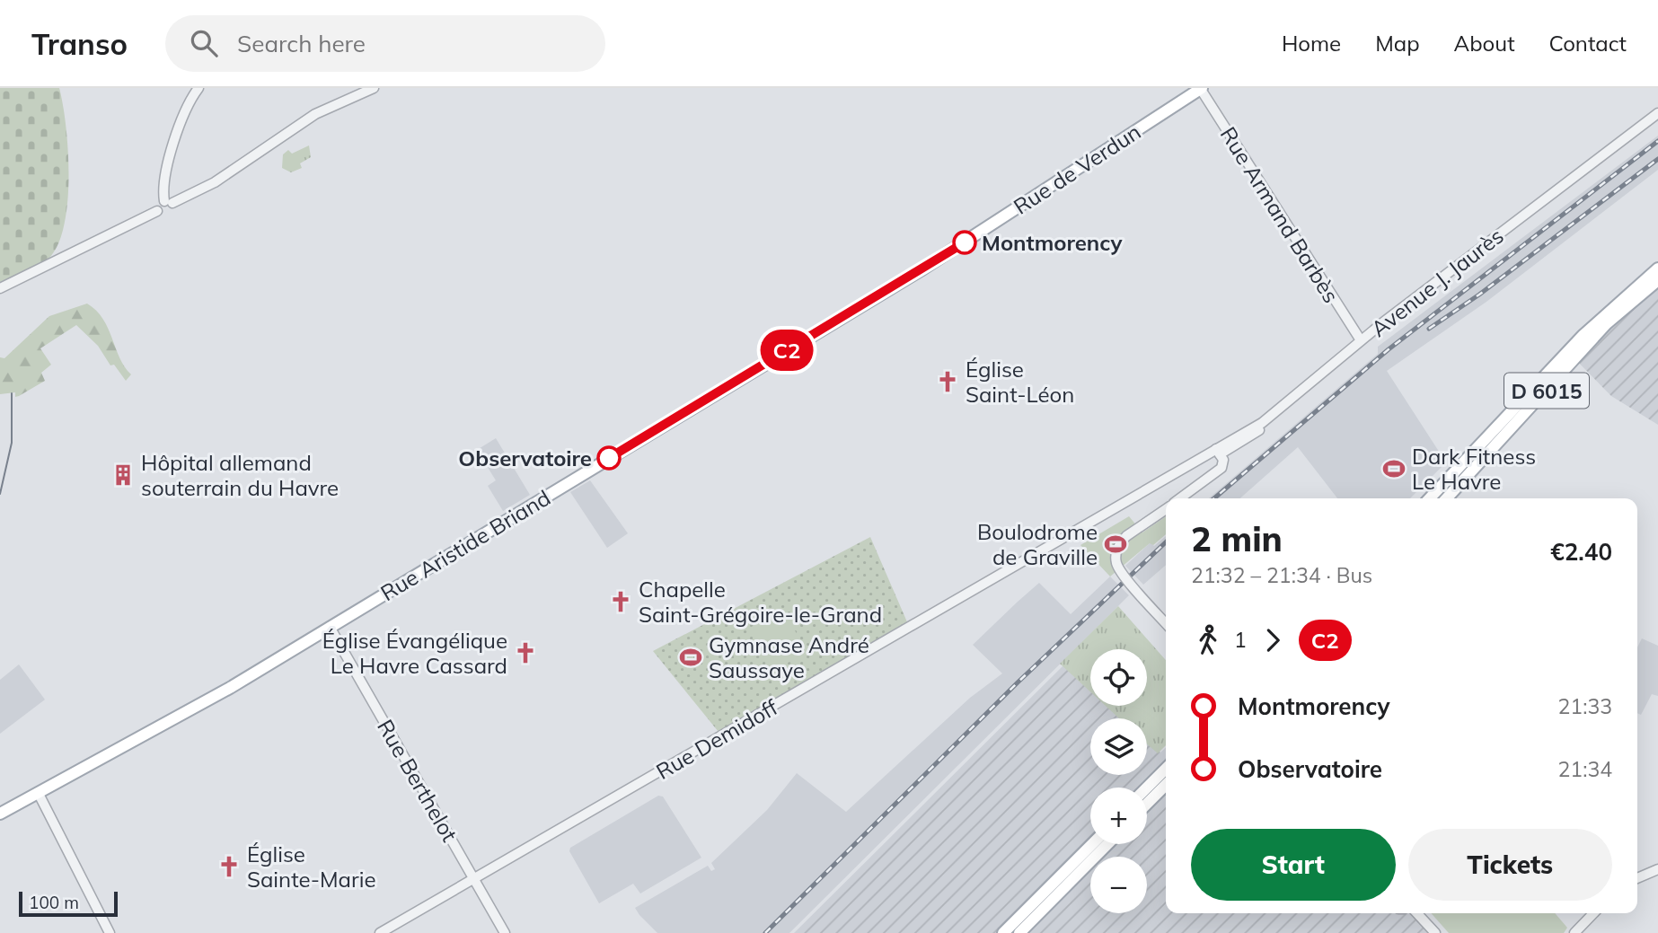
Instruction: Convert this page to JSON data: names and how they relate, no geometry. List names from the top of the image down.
{
  "streets": {
    "main road": ["Rue de Verdun", "D 6015", "Rue Aristide Briand"],
    "street": [
      "Rue Armand Barbès",
      "Avenue J. Jaurès",
      "Rue Demidoff",
      "Rue Berthelot"
    ]
  },
  "crossings": [
    ["Rue de Verdun", "Rue Armand Barbès"],
    ["Rue de Verdun", "Rue Aristide Briand"],
    ["Rue Armand Barbès", "Avenue J. Jaurès"],
    ["Avenue J. Jaurès", "Rue Demidoff"],
    ["Rue Aristide Briand", "Rue Berthelot"],
    ["Rue Demidoff", "Rue Berthelot"]
  ],
  "places": {
    "other": ["Montmorency", "Observatoire"],
    "church": [
      "Église Saint-Léon",
      "Chapelle Saint-Grégoire-le-Grand",
      "Église Évangélique Le Havre Cassard",
      "Église Sainte-Marie"
    ],
    "sports": ["Dark Fitness Le Havre", "Boulodrome de Graville", "Gymnase André Saussaye"],
    "building": ["Hôpital allemand souterrain du Havre"]
  },
  "lines": ["bus line C2"],
  "scale_bar": "100 m",
  "page": {
    "header": "Transo",
    "search": "Search here",
    "nav": [
      "Home",
      "Map",
      "About",
      "Contact"
    ],
    "on_map": "C2",
    "heading": ["2 min", "21:32 – 21:34 · Bus", "€2.40"],
    "legs": ["1", "C2"],
    "map_buttons": ["+", "−"],
    "list": [
      {
        "name": "Montmorency",
        "value": "21:33"
      },
      {
        "name": "Observatoire",
        "value": "21:34"
      }
    ],
    "buttons": ["Start", "Tickets"],
    "scale": "100 m"
  }
}
